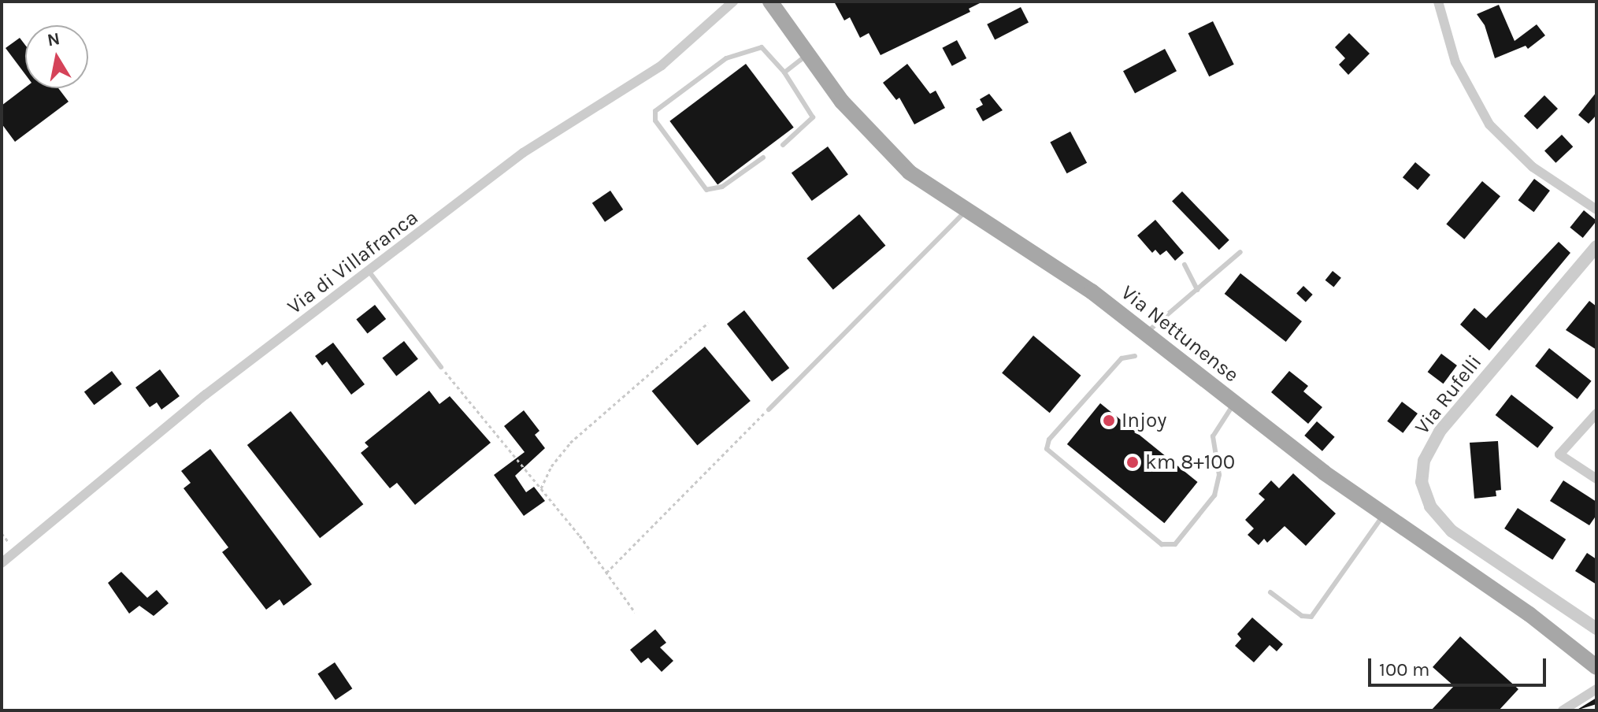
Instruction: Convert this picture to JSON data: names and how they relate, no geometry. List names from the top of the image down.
{
  "streets": {
    "main road": ["Via Nettunense"],
    "street": ["Via di Villafranca", "Via Rufelli"]
  },
  "places": ["Injoy", "km 8+100"],
  "scale_bar": "100 m",
  "north": "top"
}
